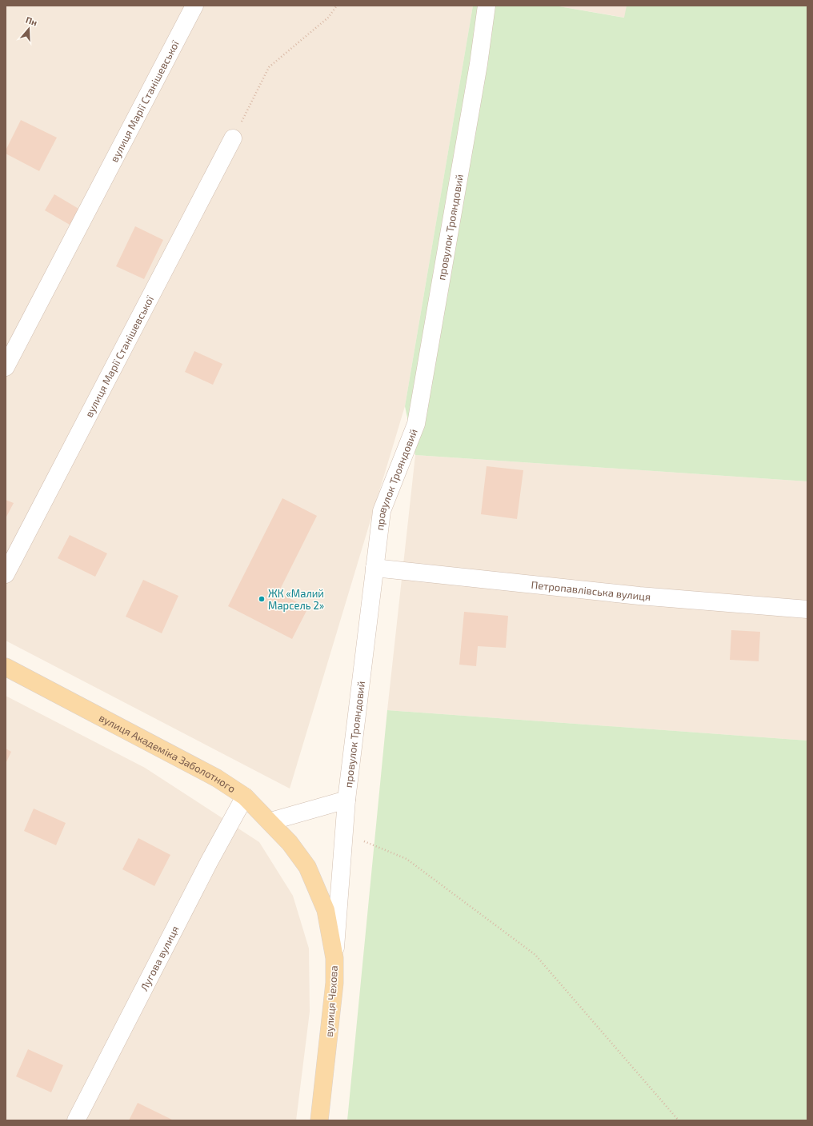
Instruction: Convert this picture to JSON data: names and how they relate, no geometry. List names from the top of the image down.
{
  "streets": {
    "main road": ["вулиця Академіка Заболотного", "вулиця Чехова"],
    "street": [
      "вулиця Марії Станішевської",
      "провулок Трояндовий",
      "Петропавлівська вулиця",
      "Лугова вулиця"
    ]
  },
  "crossings": [
    ["провулок Трояндовий", "Петропавлівська вулиця"],
    ["провулок Трояндовий", "вулиця Чехова"],
    ["вулиця Академіка Заболотного", "Лугова вулиця"],
    ["вулиця Академіка Заболотного", "вулиця Чехова"]
  ],
  "places": ["ЖК «Малий Марсель 2»"],
  "north": "top"
}
